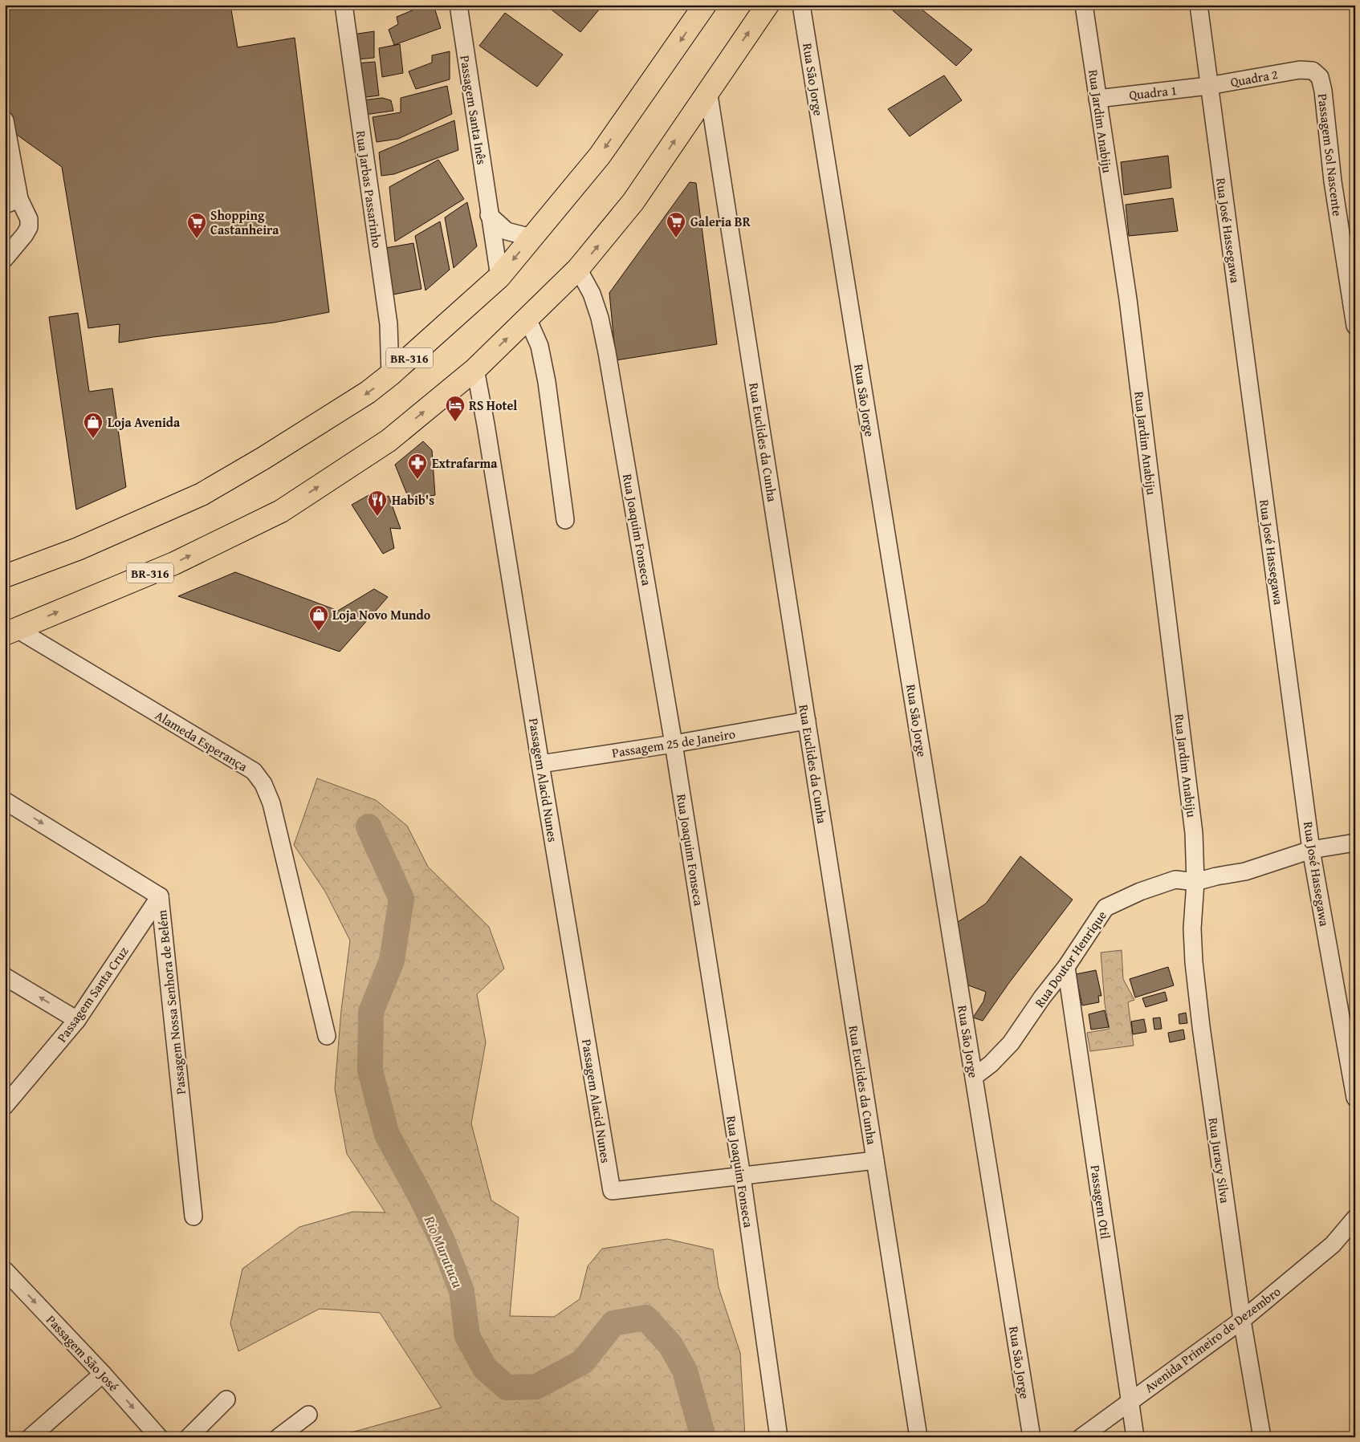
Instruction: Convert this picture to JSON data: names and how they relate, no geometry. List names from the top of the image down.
{
  "streets": {
    "highway": ["BR-316"],
    "street": [
      "Quadra 2",
      "Rua São Jorge",
      "Quadra 1",
      "Passagem Santa Inês",
      "Rua Jardim Anabiju",
      "Passagem Sol Nascente",
      "Rua Jarbas Passarinho",
      "Rua José Hassegawa",
      "Rua Euclides da Cunha",
      "Rua Joaquim Fonseca",
      "Alameda Esperança",
      "Passagem 25 de Janeiro",
      "Passagem Alacid Nunes",
      "Rua Doutor Henrique",
      "Passagem Santa Cruz",
      "Passagem Nossa Senhora de Belém",
      "Rua Juracy Silva",
      "Passagem Otil",
      "Avenida Primeiro de Dezembro",
      "Passagem São José"
    ]
  },
  "crossings": [
    ["Quadra 2", "Quadra 1"],
    ["Quadra 2", "Passagem Sol Nascente"],
    ["Quadra 2", "Rua José Hassegawa"],
    ["Rua São Jorge", "Rua Doutor Henrique"],
    ["Quadra 1", "Rua Jardim Anabiju"],
    ["Quadra 1", "Rua José Hassegawa"],
    ["Passagem Santa Inês", "BR-316"],
    ["Rua Jardim Anabiju", "Rua Doutor Henrique"],
    ["Rua Jardim Anabiju", "Rua Juracy Silva"],
    ["Rua Jarbas Passarinho", "BR-316"],
    ["Rua José Hassegawa", "Rua Doutor Henrique"],
    ["BR-316", "Rua Euclides da Cunha"],
    ["BR-316", "Rua Joaquim Fonseca"],
    ["BR-316", "Alameda Esperança"],
    ["BR-316", "Passagem Alacid Nunes"],
    ["Rua Euclides da Cunha", "Passagem 25 de Janeiro"],
    ["Rua Joaquim Fonseca", "Passagem 25 de Janeiro"],
    ["Rua Joaquim Fonseca", "Passagem Alacid Nunes"],
    ["Passagem 25 de Janeiro", "Passagem Alacid Nunes"],
    ["Rua Doutor Henrique", "Rua Juracy Silva"],
    ["Rua Doutor Henrique", "Passagem Otil"],
    ["Passagem Santa Cruz", "Passagem Nossa Senhora de Belém"],
    ["Rua Juracy Silva", "Avenida Primeiro de Dezembro"],
    ["Passagem Otil", "Avenida Primeiro de Dezembro"]
  ],
  "one_way": ["Passagem São José"],
  "water": ["Rio Murutucu"],
  "places": {
    "supermarket": ["Galeria BR", "Shopping Castanheira"],
    "hotel": ["RS Hotel"],
    "shop": ["Loja Avenida", "Loja Novo Mundo"],
    "pharmacy": ["Extrafarma"],
    "restaurant": ["Habib's"]
  }
}
